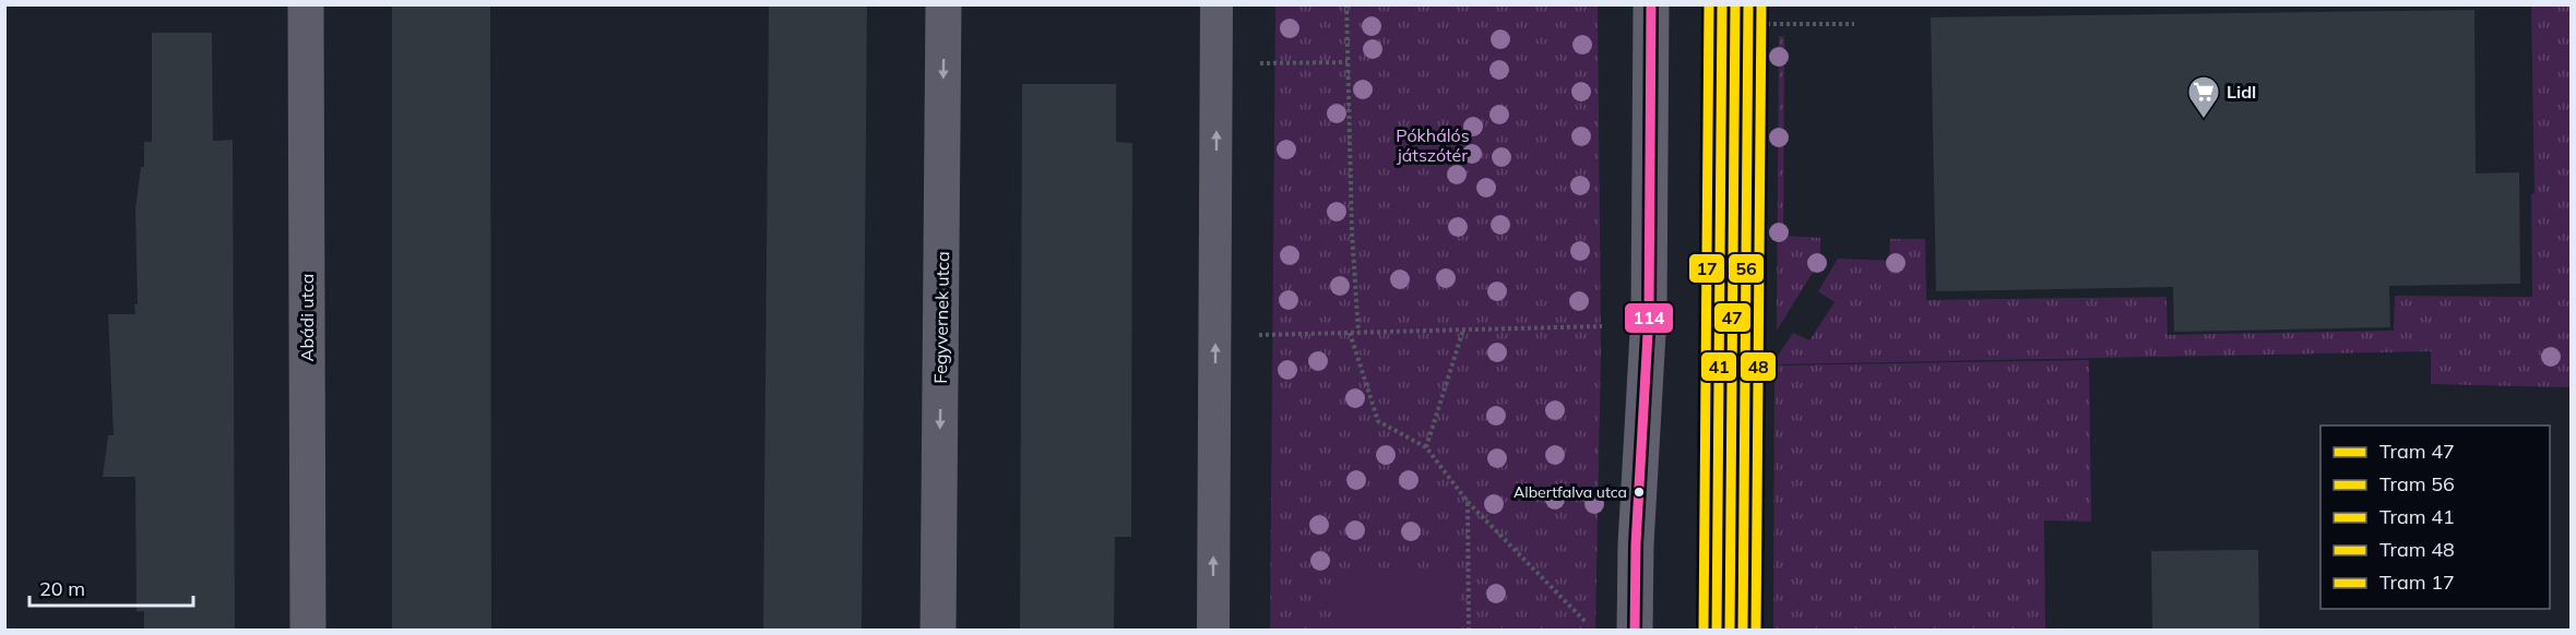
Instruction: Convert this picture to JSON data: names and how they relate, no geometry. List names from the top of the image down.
{
  "streets": {
    "street": ["Abádi utca", "Fegyvernek utca"]
  },
  "one_way": ["Fegyvernek utca"],
  "parks": ["Pókhálós játszótér"],
  "places": {
    "supermarket": ["Lidl"],
    "other": ["Albertfalva utca"]
  },
  "lines": [
    "tram line 47",
    "tram line 56",
    "tram line 41",
    "tram line 48",
    "tram line 17",
    "transit line 114"
  ],
  "legend": [
    "Tram 47",
    "Tram 56",
    "Tram 41",
    "Tram 48",
    "Tram 17"
  ],
  "scale_bar": "20 m"
}
